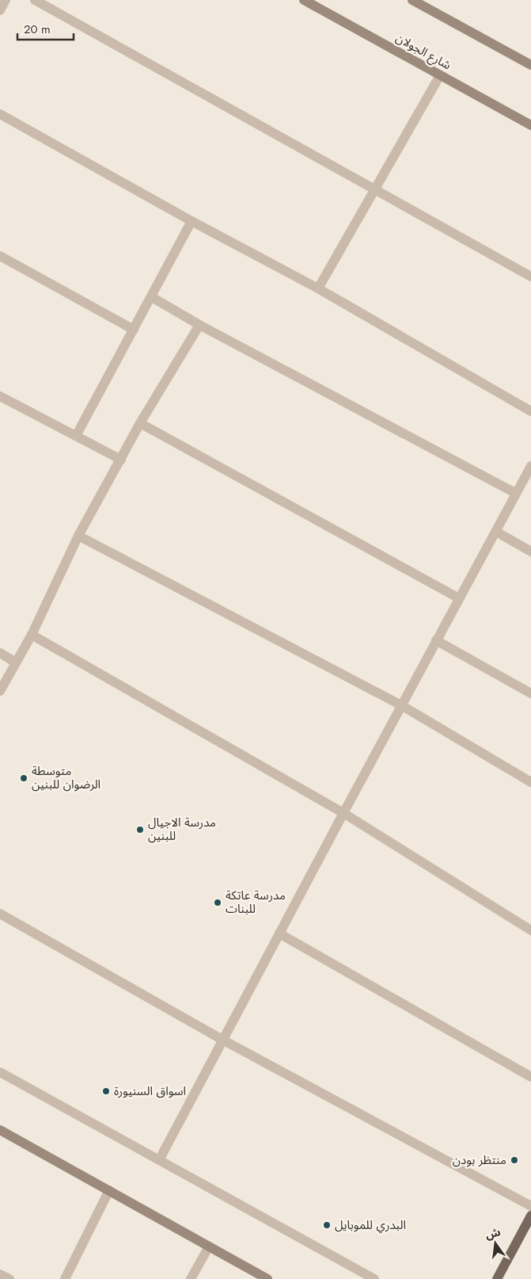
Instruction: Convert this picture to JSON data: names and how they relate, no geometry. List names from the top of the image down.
{
  "streets": {
    "street": ["شارع الجولان"]
  },
  "places": [
    "متوسطة الرضوان للبنين",
    "مدرسة الاجيال للبنين",
    "مدرسة عاتكة للبنات",
    "اسواق السنيورة",
    "منتظر بودن",
    "البدري للموبايل"
  ],
  "scale_bar": "20 m",
  "north": "top"
}
